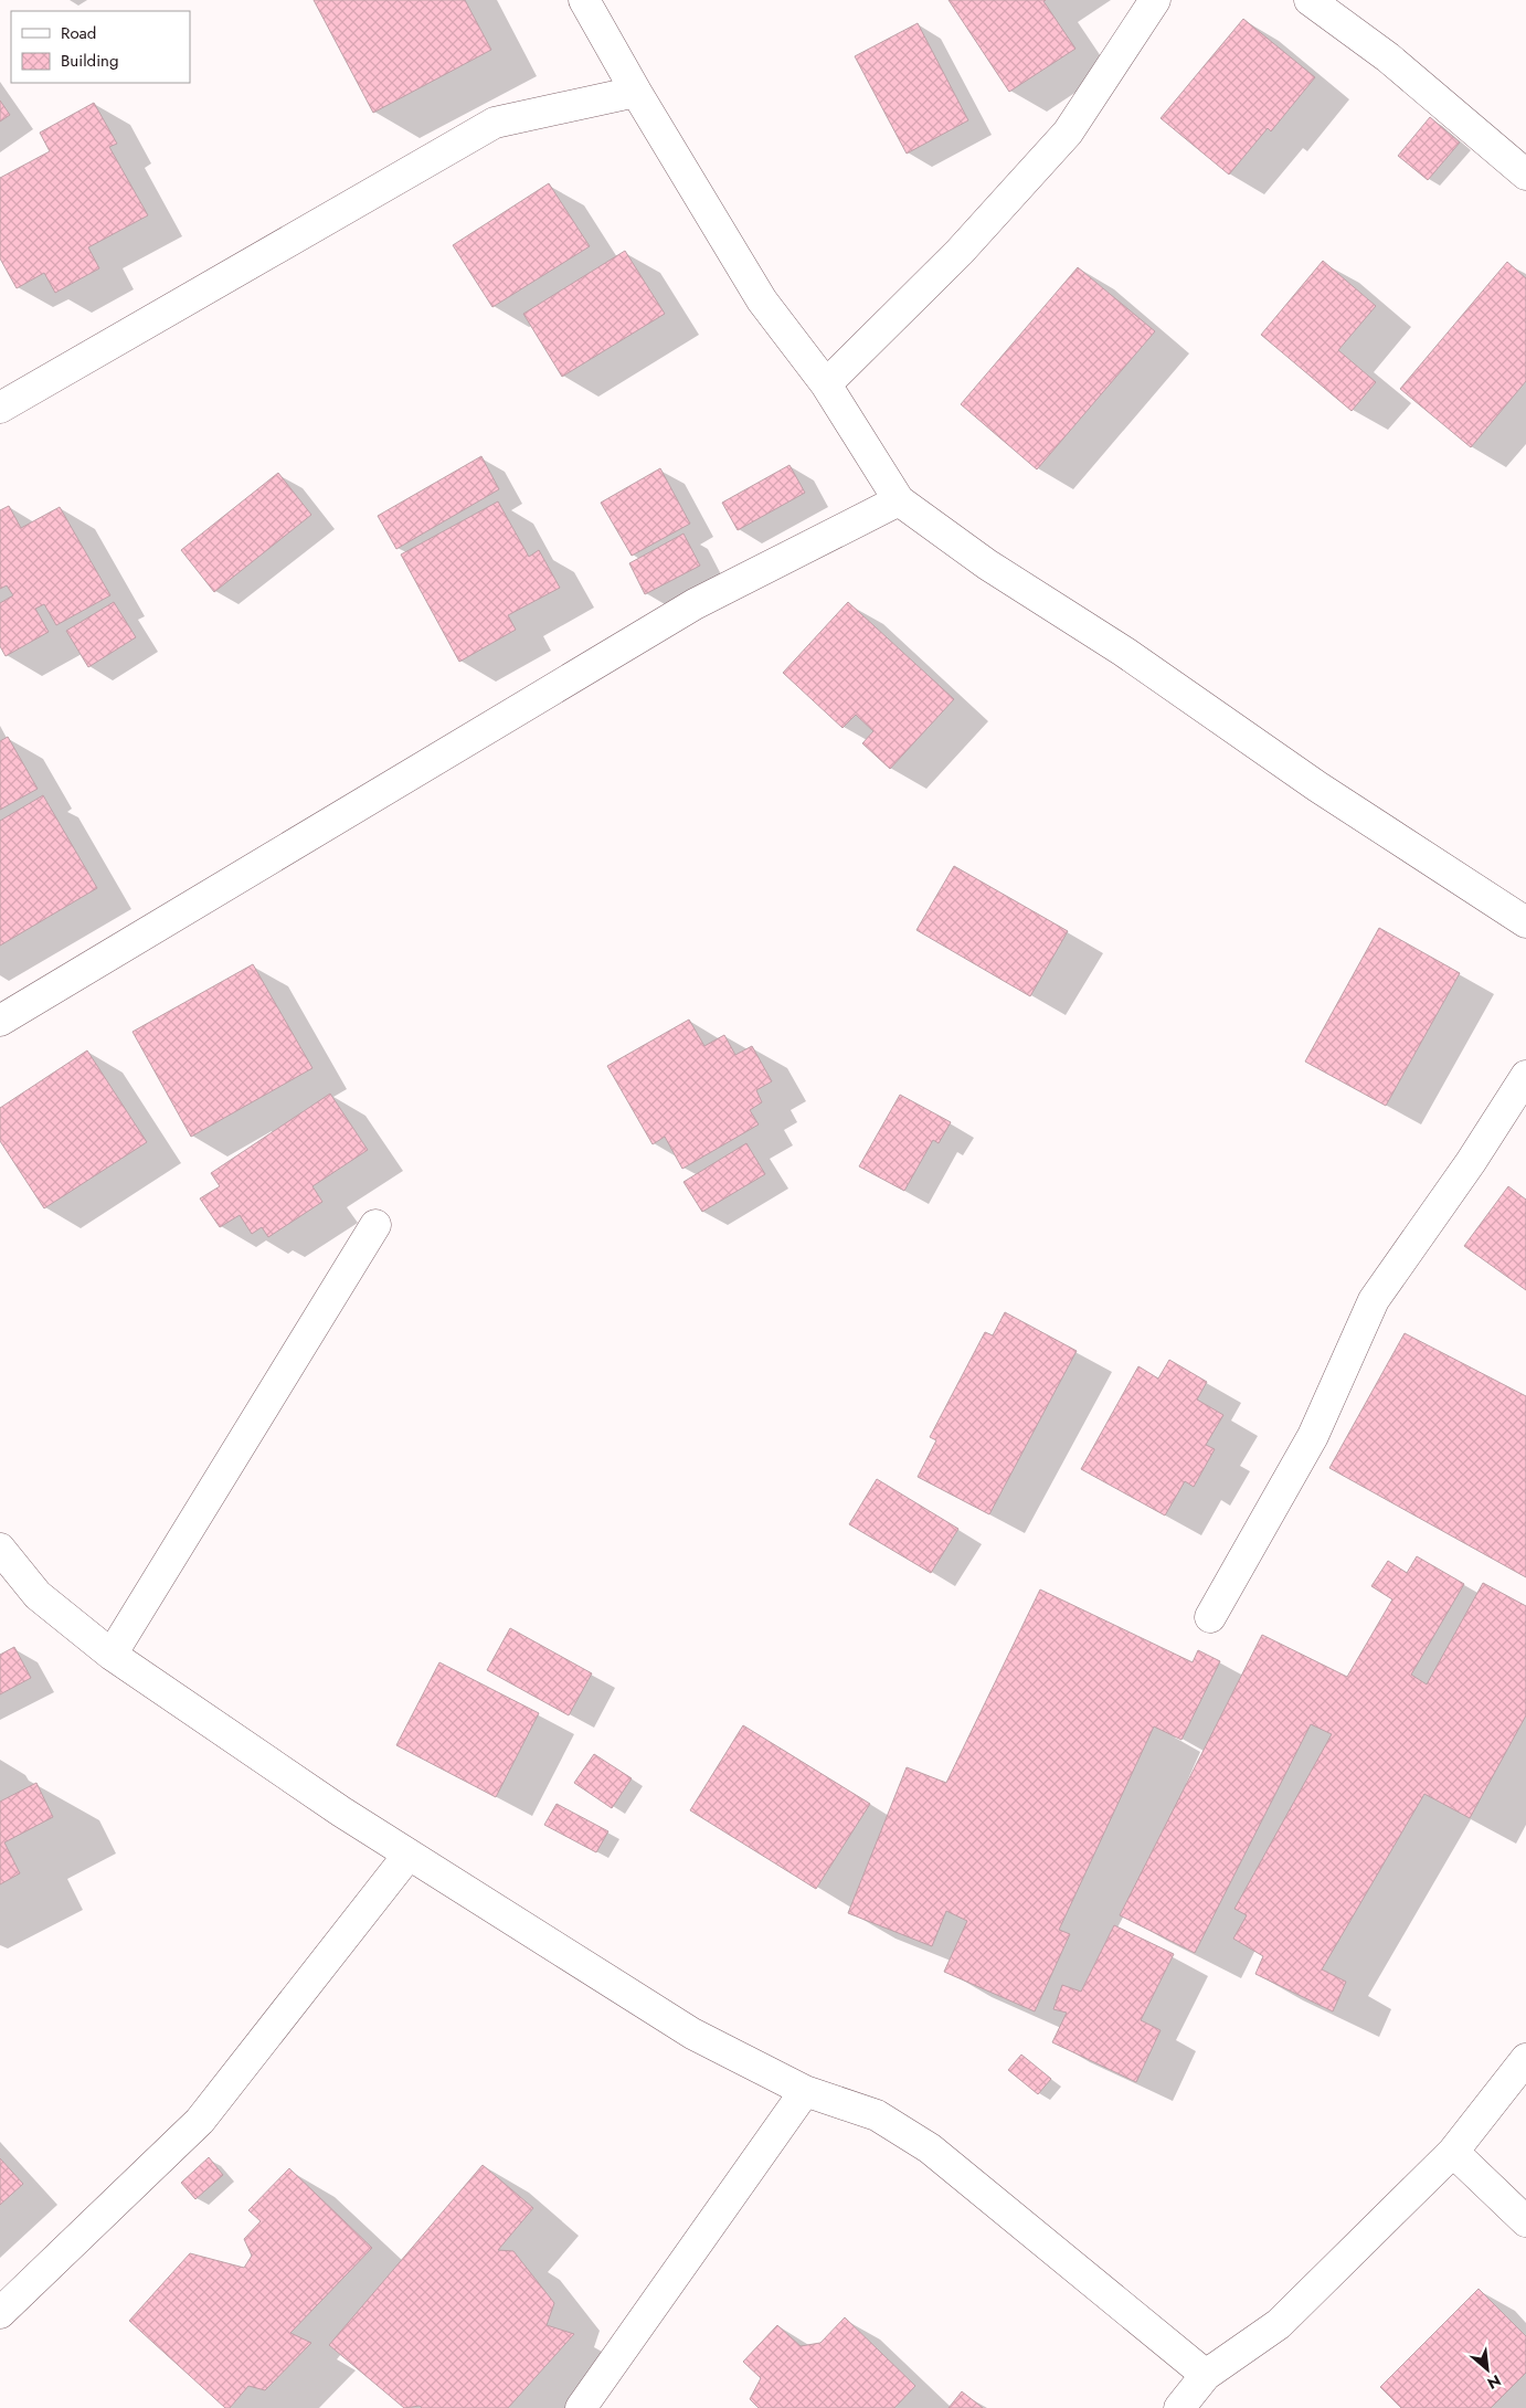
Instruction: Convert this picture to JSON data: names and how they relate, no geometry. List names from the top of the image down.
{
  "legend": ["Road", "Building"],
  "north": "bottom right"
}
